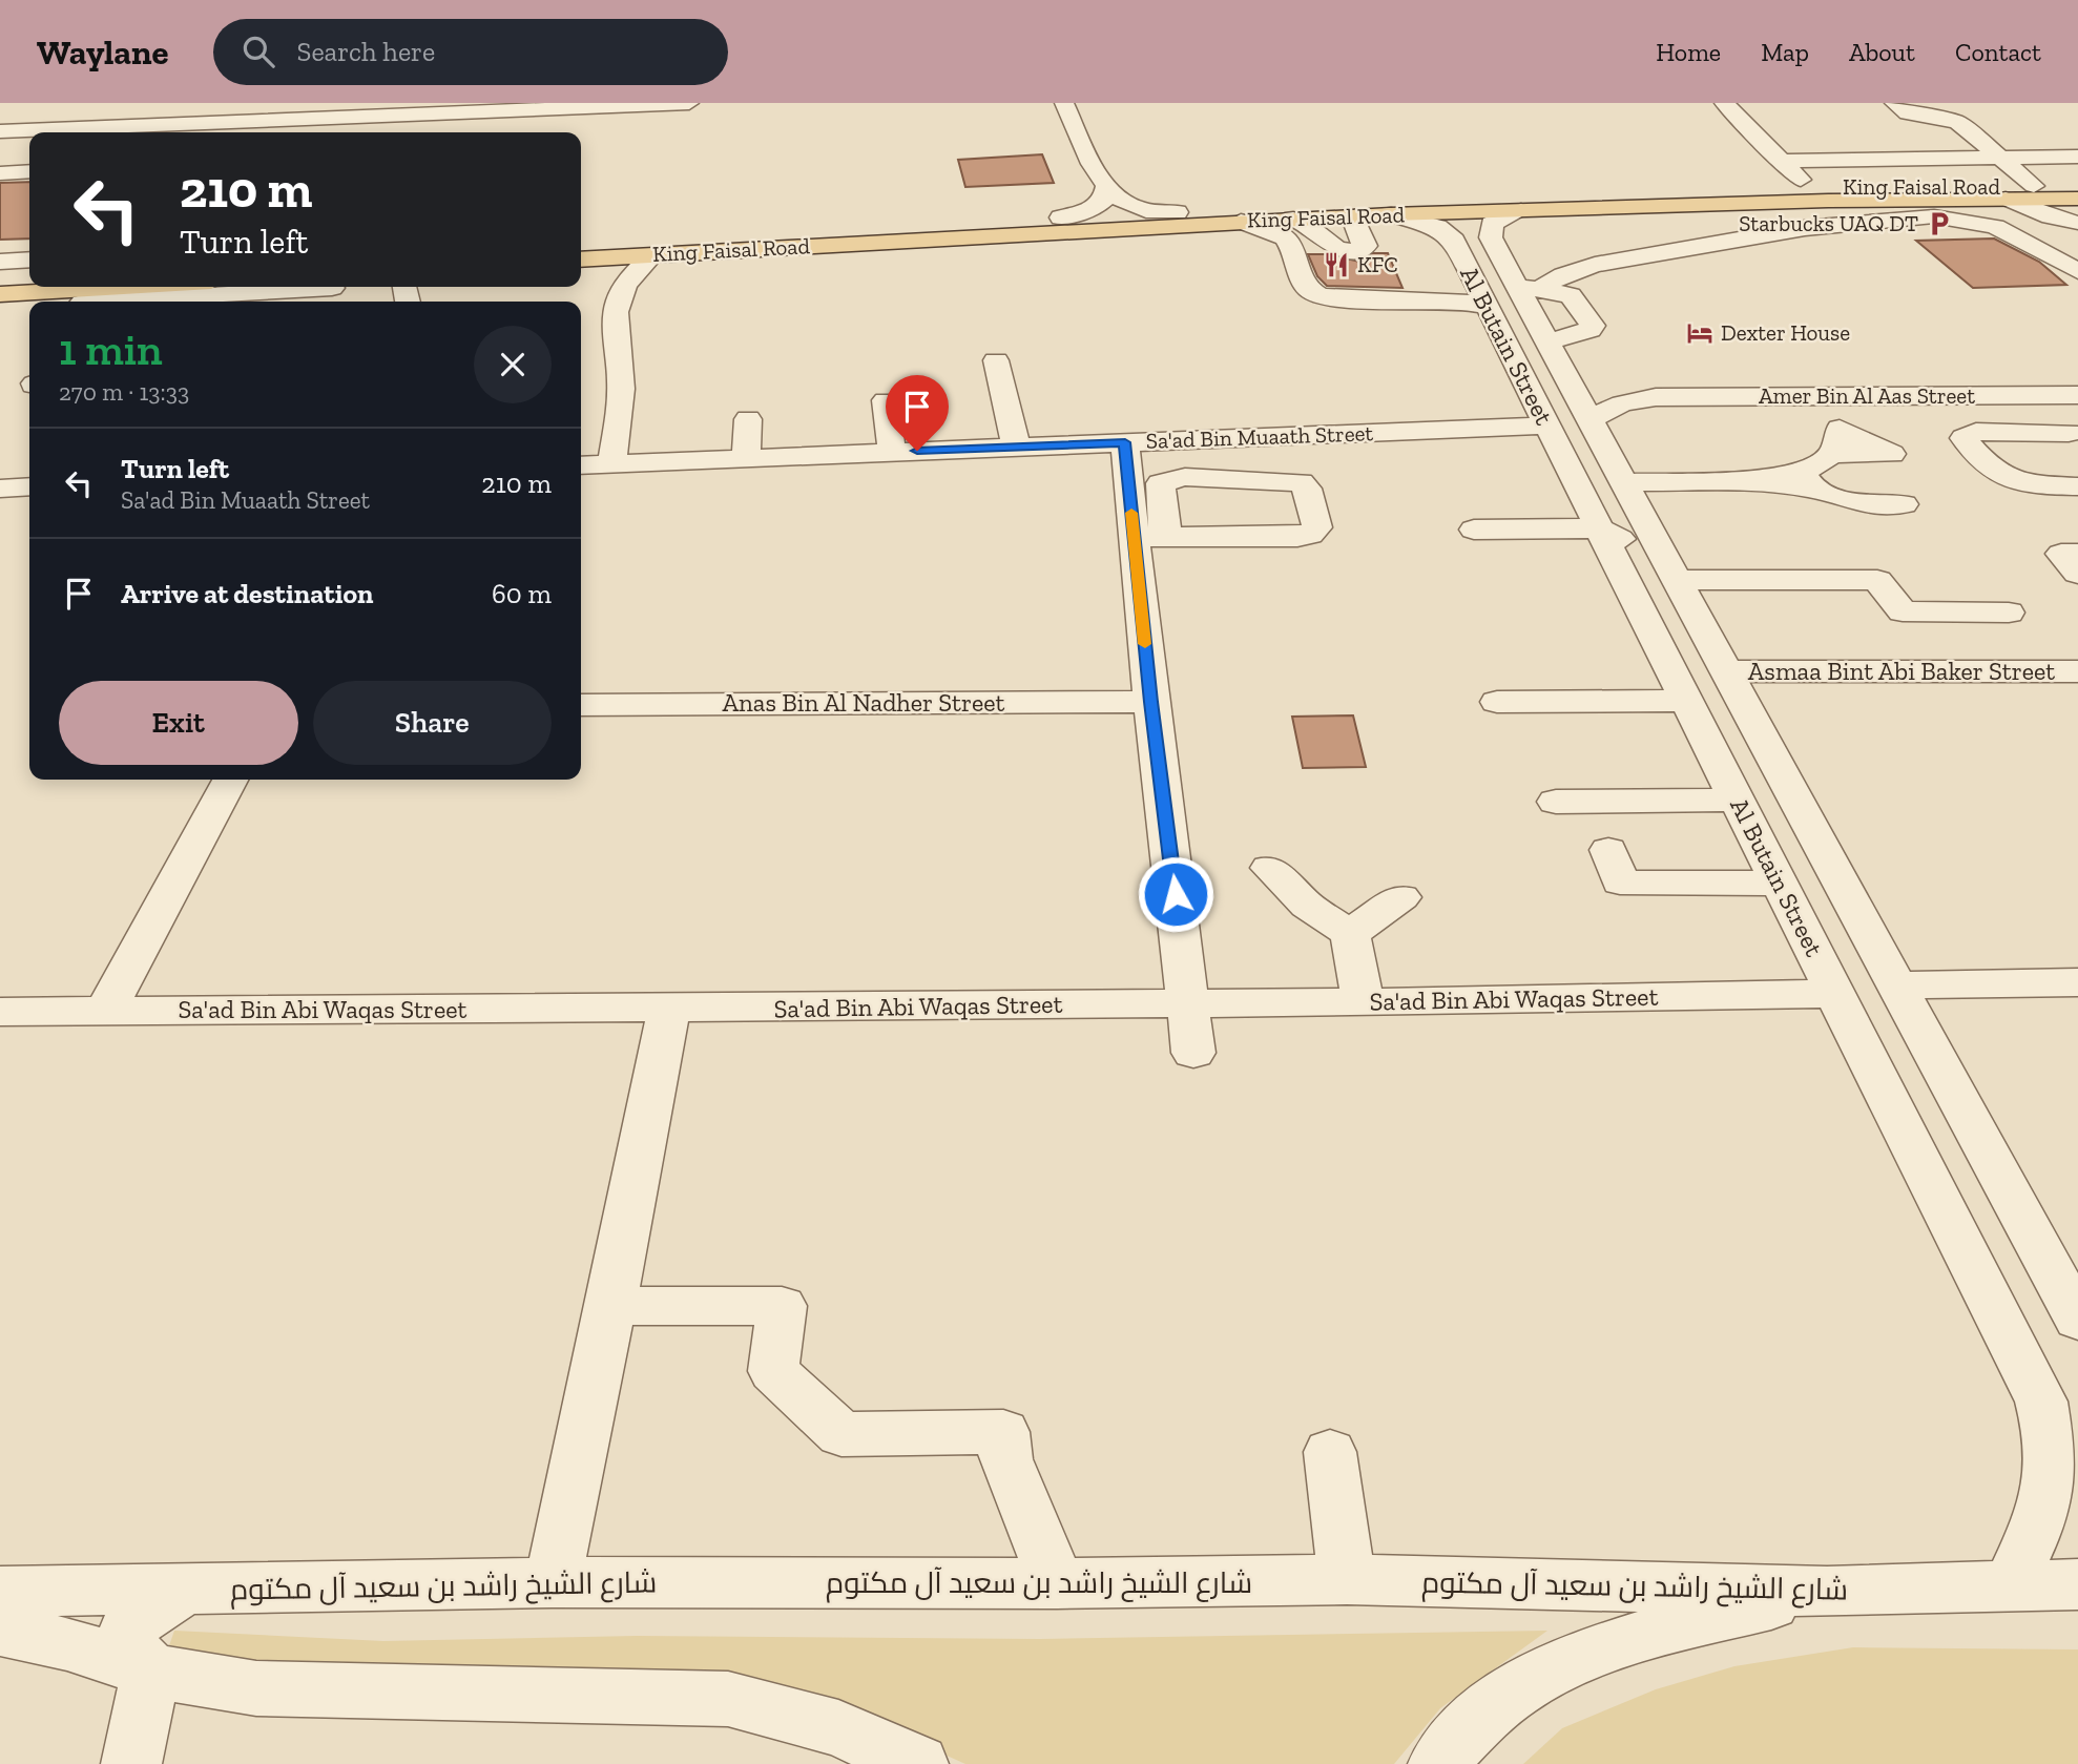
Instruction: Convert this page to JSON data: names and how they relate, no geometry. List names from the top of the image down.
{
  "streets": {
    "main road": ["King Faisal Road"],
    "street": [
      "Al Butain Street",
      "Amer Bin Al Aas Street",
      "Sa'ad Bin Muaath Street",
      "Asmaa Bint Abi Baker Street",
      "Anas Bin Al Nadher Street",
      "Sa'ad Bin Abi Waqas Street",
      "شارع الشيخ راشد بن سعيد آل مكتوم"
    ]
  },
  "crossings": [
    ["King Faisal Road", "Al Butain Street"],
    ["Al Butain Street", "Amer Bin Al Aas Street"],
    ["Al Butain Street", "Sa'ad Bin Muaath Street"],
    ["Al Butain Street", "Asmaa Bint Abi Baker Street"],
    ["Al Butain Street", "Sa'ad Bin Abi Waqas Street"],
    ["Al Butain Street", "شارع الشيخ راشد بن سعيد آل مكتوم"]
  ],
  "places": {
    "parking": ["Starbucks UAQ DT"],
    "restaurant": ["KFC"],
    "hotel": ["Dexter House"]
  },
  "page": {
    "header": "Waylane",
    "search": "Search here",
    "nav": [
      "Home",
      "Map",
      "About",
      "Contact"
    ],
    "turn": ["210 m", "Turn left"],
    "heading": ["1 min", "270 m · 13:33"],
    "list": [
      {
        "name": "Turn left",
        "note": "Sa'ad Bin Muaath Street",
        "value": "210 m"
      },
      {
        "name": "Arrive at destination",
        "value": "60 m"
      }
    ],
    "buttons": ["Exit", "Share"]
  }
}
